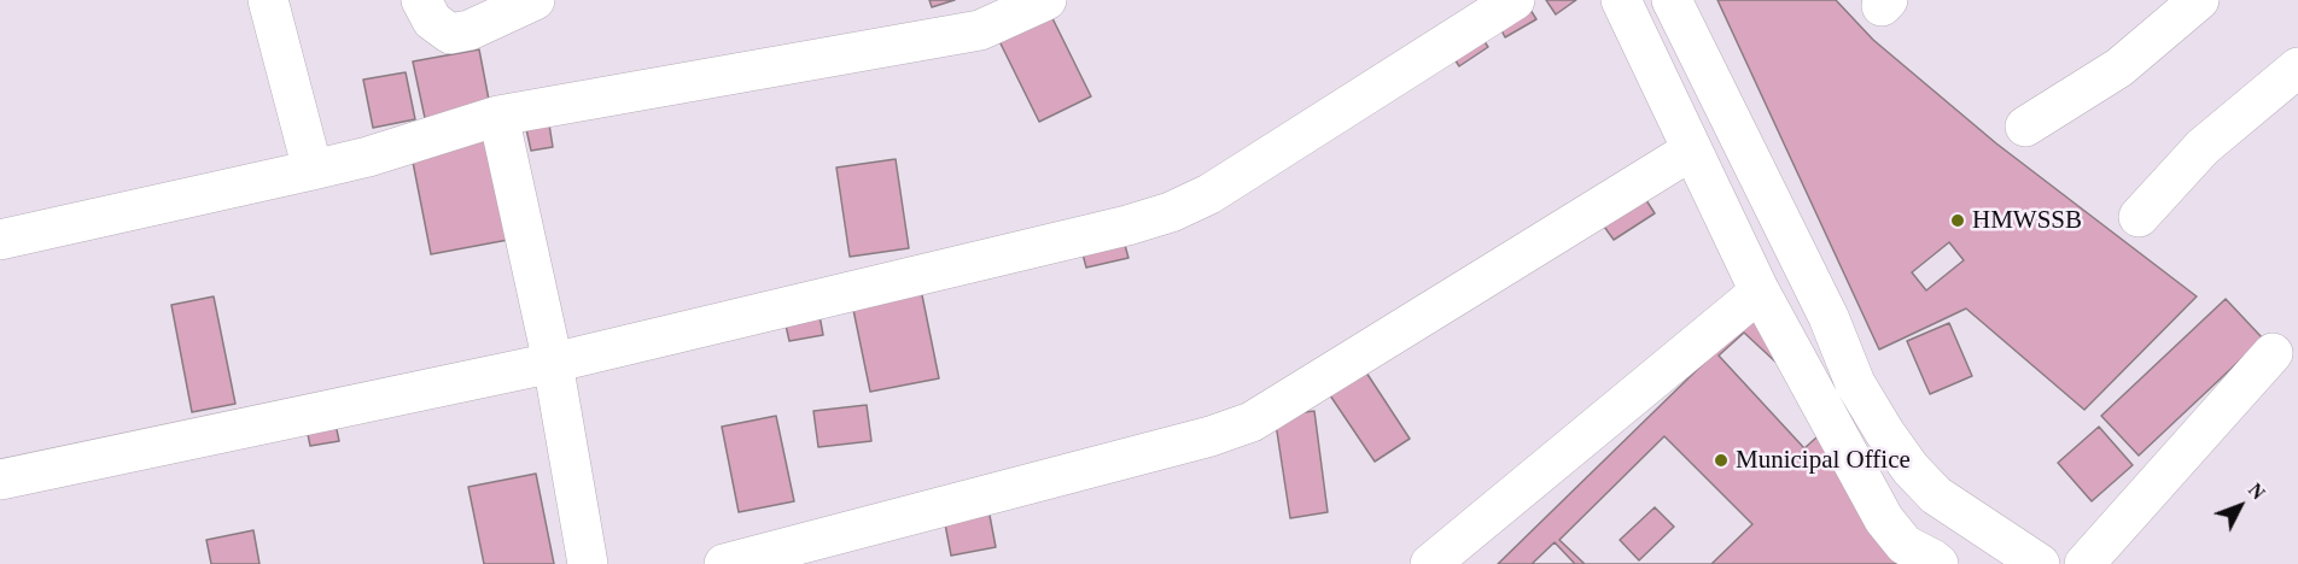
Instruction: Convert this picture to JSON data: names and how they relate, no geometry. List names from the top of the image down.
{
  "places": ["HMWSSB", "Municipal Office"],
  "north": "top right"
}
